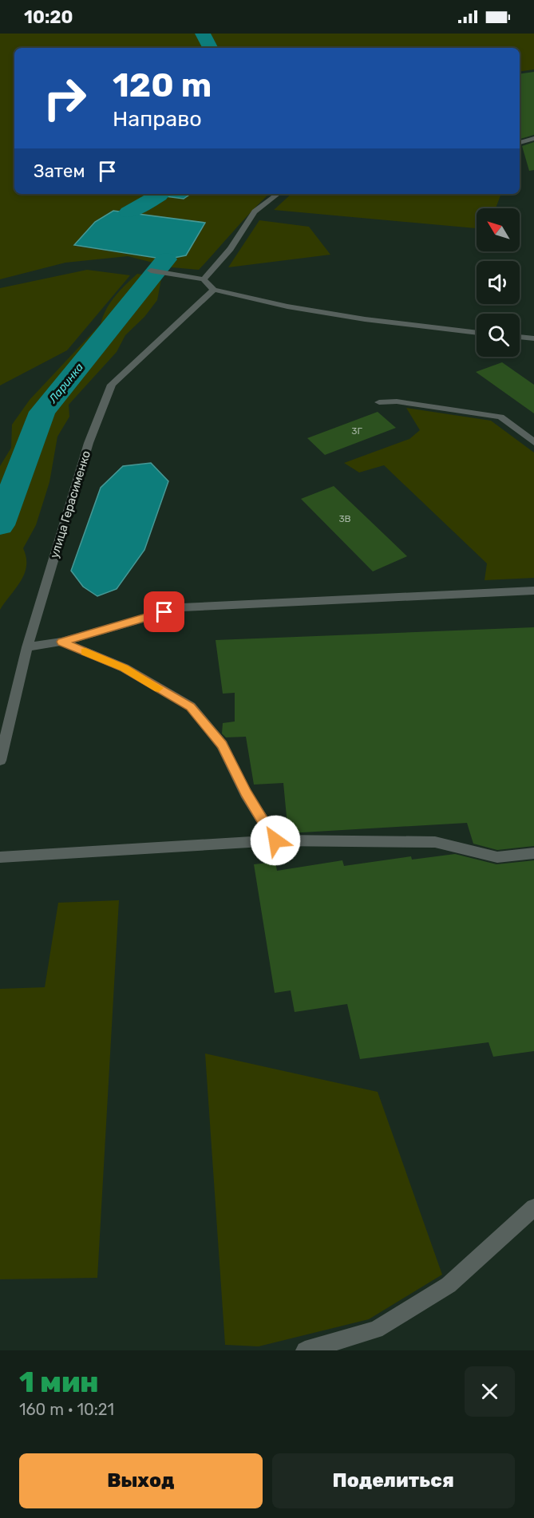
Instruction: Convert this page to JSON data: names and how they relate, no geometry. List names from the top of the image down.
{
  "streets": {
    "street": ["улица Герасименко"]
  },
  "water": ["Ларинка"],
  "house_numbers": ["3Г", "3В"],
  "north": "top left",
  "page": {
    "status": "10:20",
    "turn": ["120 m", "Направо"],
    "then": "Затем",
    "heading": ["1 мин", "160 m · 10:21"],
    "buttons": ["Выход", "Поделиться"]
  }
}
